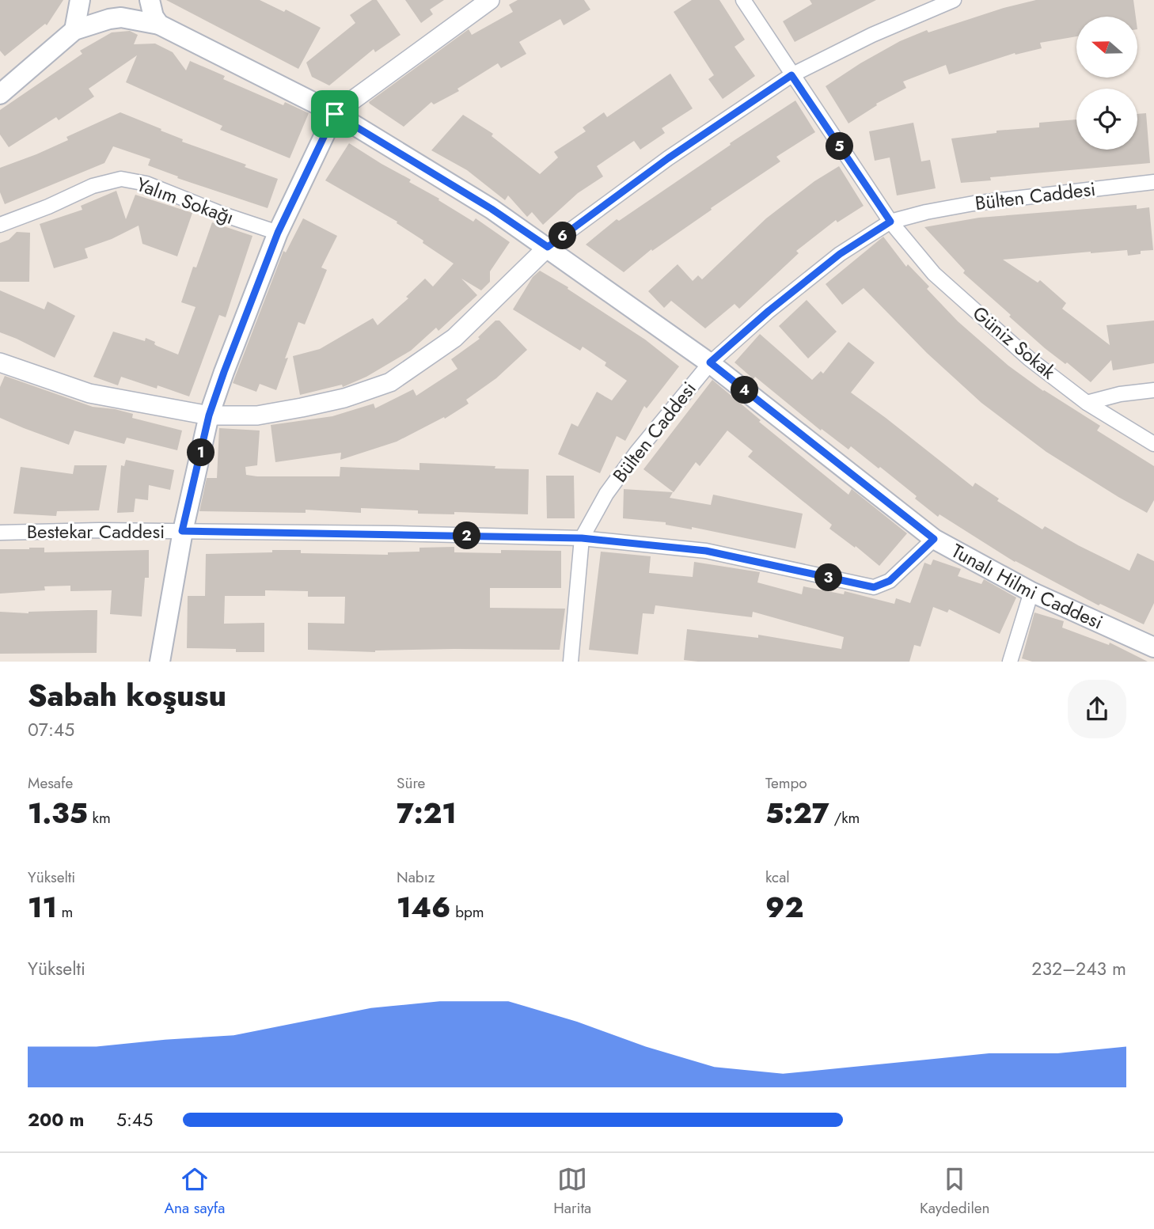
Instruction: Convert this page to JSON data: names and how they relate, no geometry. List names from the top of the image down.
{
  "streets": {
    "main road": ["Tunalı Hilmi Caddesi"],
    "street": [
      "Bülten Caddesi",
      "Yalım Sokağı",
      "Güniz Sokak",
      "Bestekar Caddesi"
    ]
  },
  "crossings": [
    ["Bülten Caddesi", "Güniz Sokak"],
    ["Bülten Caddesi", "Bestekar Caddesi"],
    ["Bülten Caddesi", "Tunalı Hilmi Caddesi"],
    ["Bestekar Caddesi", "Tunalı Hilmi Caddesi"]
  ],
  "north": "left",
  "page": {
    "pins": [
      "5",
      "6",
      "4",
      "1",
      "2",
      "3"
    ],
    "heading": ["Sabah koşusu", "07:45"],
    "stats": [
      ["Mesafe", "1.35 km"],
      ["Süre", "7:21"],
      ["Tempo", "5:27 /km"],
      ["Yükselti", "11 m"],
      ["Nabız", "146 bpm"],
      ["kcal", "92"]
    ],
    "chart": ["Yükselti", "232–243 m"],
    "list": [
      {
        "name": "200 m",
        "note": "5:45"
      }
    ],
    "tabs": ["Ana sayfa", "Harita", "Kaydedilen"]
  }
}
